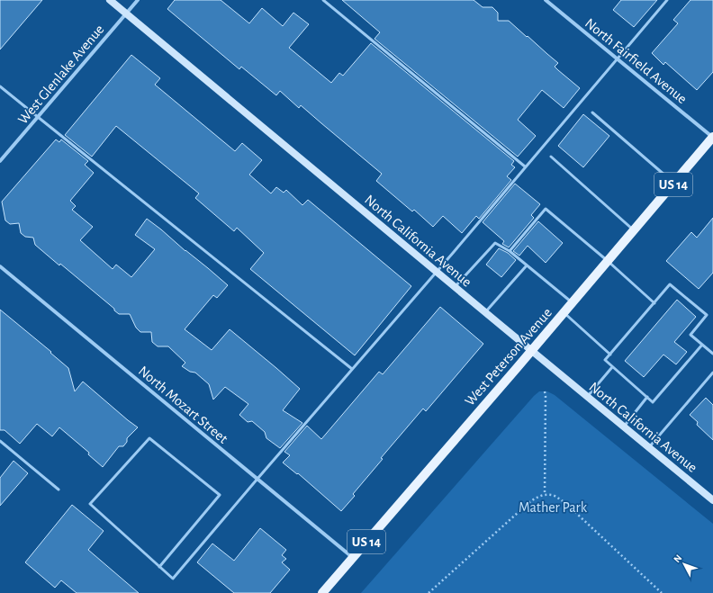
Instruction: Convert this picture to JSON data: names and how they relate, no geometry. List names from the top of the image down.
{
  "streets": {
    "main road": ["US 14", "North California Avenue", "West Peterson Avenue"],
    "street": ["North Fairfield Avenue", "West Glenlake Avenue", "North Mozart Street"]
  },
  "crossings": [
    ["North Fairfield Avenue", "West Peterson Avenue"],
    ["West Glenlake Avenue", "North California Avenue"],
    ["North California Avenue", "West Peterson Avenue"],
    ["West Peterson Avenue", "North Mozart Street"]
  ],
  "parks": ["Mather Park"],
  "north": "top left"
}
